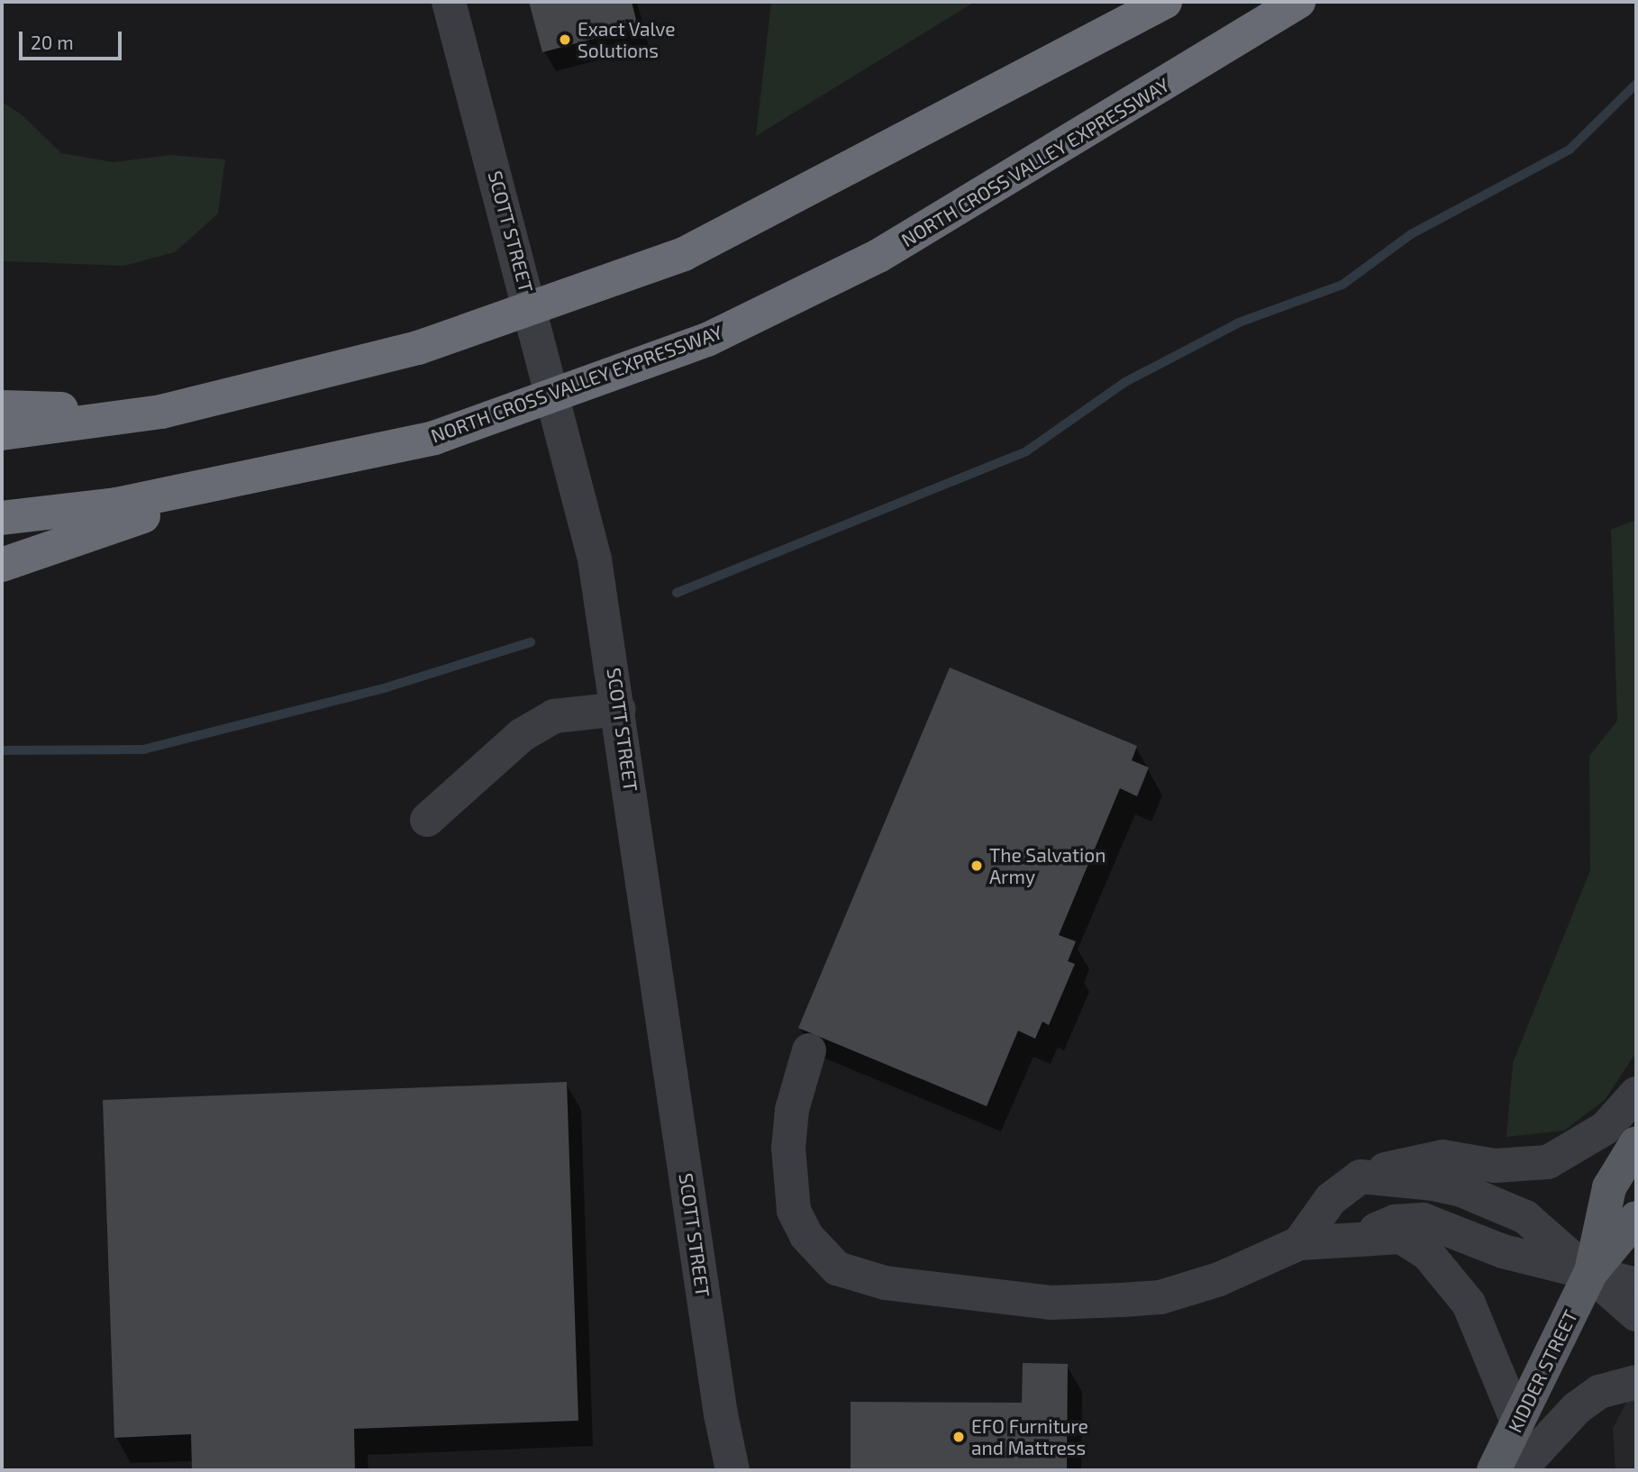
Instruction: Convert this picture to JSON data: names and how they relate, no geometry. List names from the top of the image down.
{
  "streets": {
    "highway": ["NORTH CROSS VALLEY EXPRESSWAY"],
    "main road": ["KIDDER STREET"],
    "street": ["SCOTT STREET"]
  },
  "places": ["Exact Valve Solutions", "The Salvation Army", "EFO Furniture and Mattress"],
  "scale_bar": "20 m"
}
